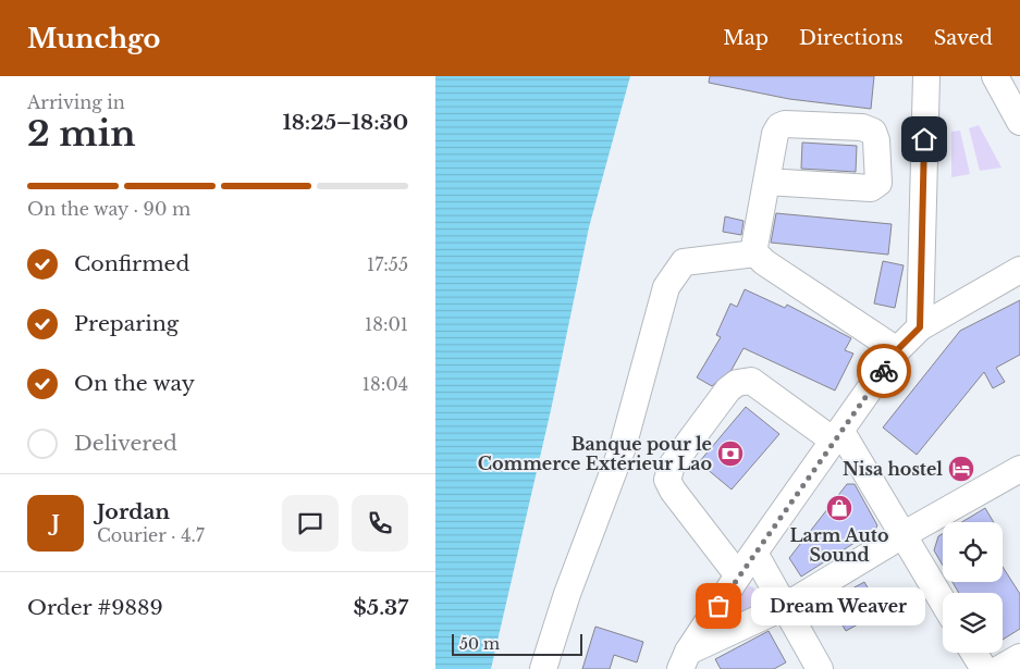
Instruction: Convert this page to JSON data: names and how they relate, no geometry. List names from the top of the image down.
{
  "places": {
    "bank": ["Banque pour le Commerce Extérieur Lao"],
    "hotel": ["Nisa hostel"],
    "shop": ["Larm Auto Sound"],
    "other": ["Dream Weaver"]
  },
  "scale_bar": "50 m",
  "page": {
    "header": "Munchgo",
    "nav": ["Map", "Directions", "Saved"],
    "heading": ["2 min", "Arriving in", "18:25–18:30"],
    "panel": [
      "Jordan",
      "Courier · 4.7",
      "Order #9889",
      "$5.37"
    ],
    "bar": "On the way · 90 m",
    "list": [
      ["Confirmed", "17:55"],
      ["Preparing", "18:01"],
      ["On the way", "18:04"],
      "Delivered"
    ],
    "round": "J",
    "bubble": "Dream Weaver",
    "scale": "50 m"
  }
}
